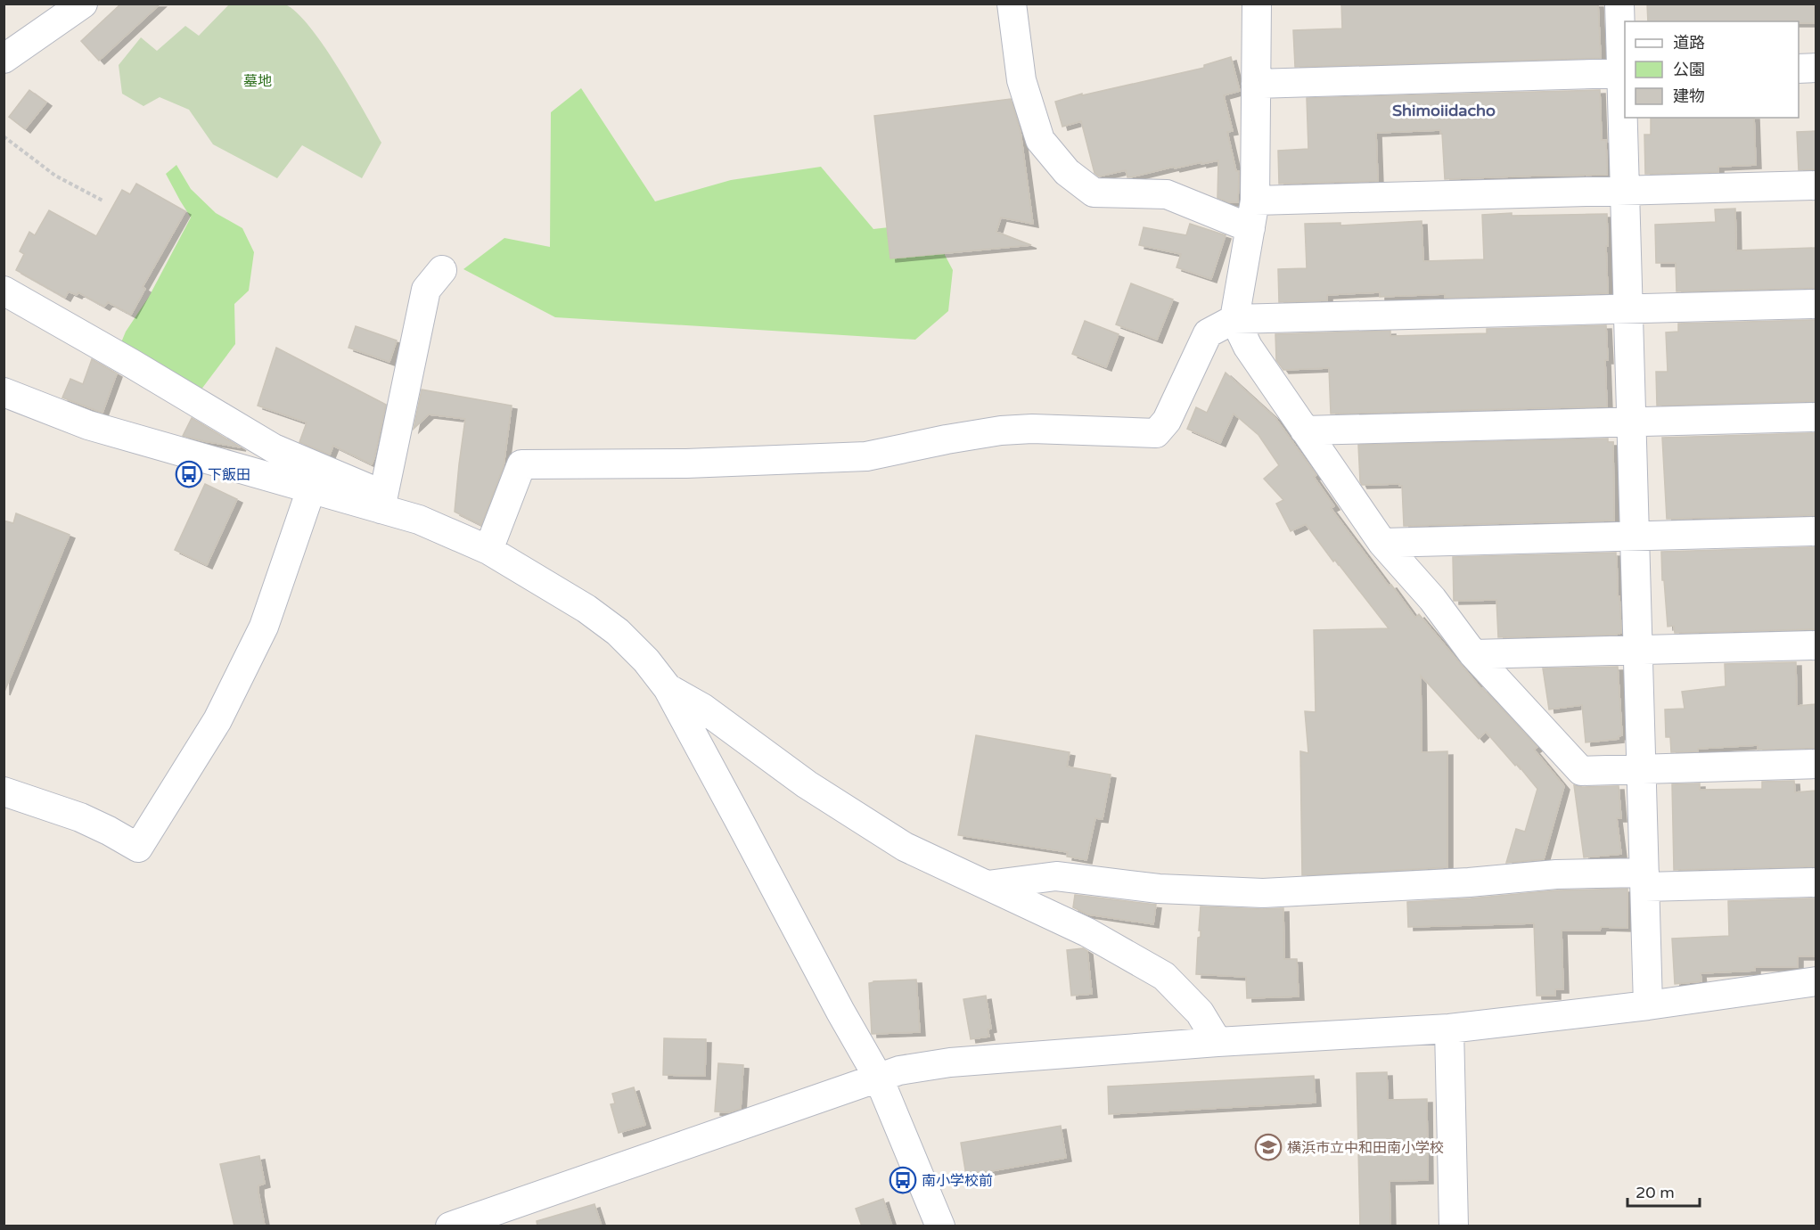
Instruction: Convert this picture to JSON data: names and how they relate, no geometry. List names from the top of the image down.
{
  "districts": ["Shimoiidacho"],
  "parks": ["墓地"],
  "places": {
    "bus stop": ["下飯田", "南小学校前"],
    "school or university": ["横浜市立中和田南小学校"]
  },
  "legend": ["道路", "公園", "建物"],
  "scale_bar": "20 m"
}
